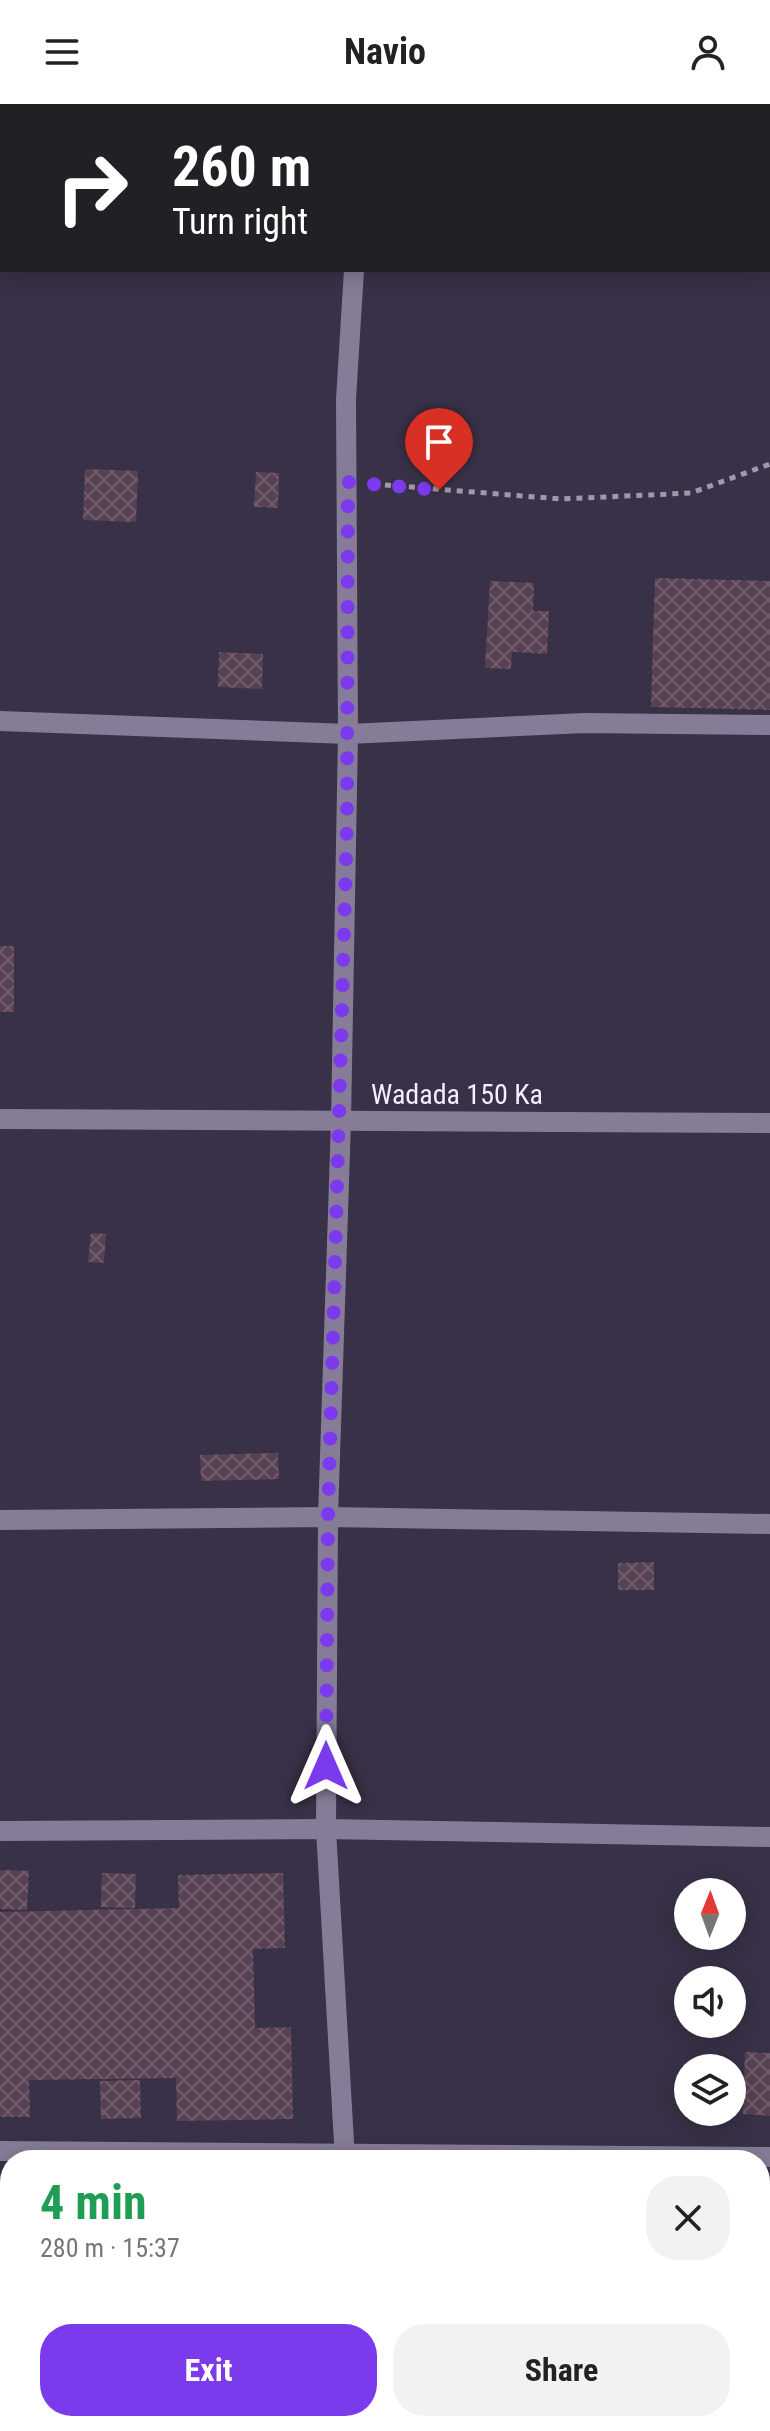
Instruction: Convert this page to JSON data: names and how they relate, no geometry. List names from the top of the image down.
{
  "streets": {
    "street": ["Wadada 150 Ka"]
  },
  "north": "top",
  "page": {
    "header": "Navio",
    "turn": ["260 m", "Turn right"],
    "heading": ["4 min", "280 m · 15:37"],
    "buttons": ["Exit", "Share"]
  }
}
